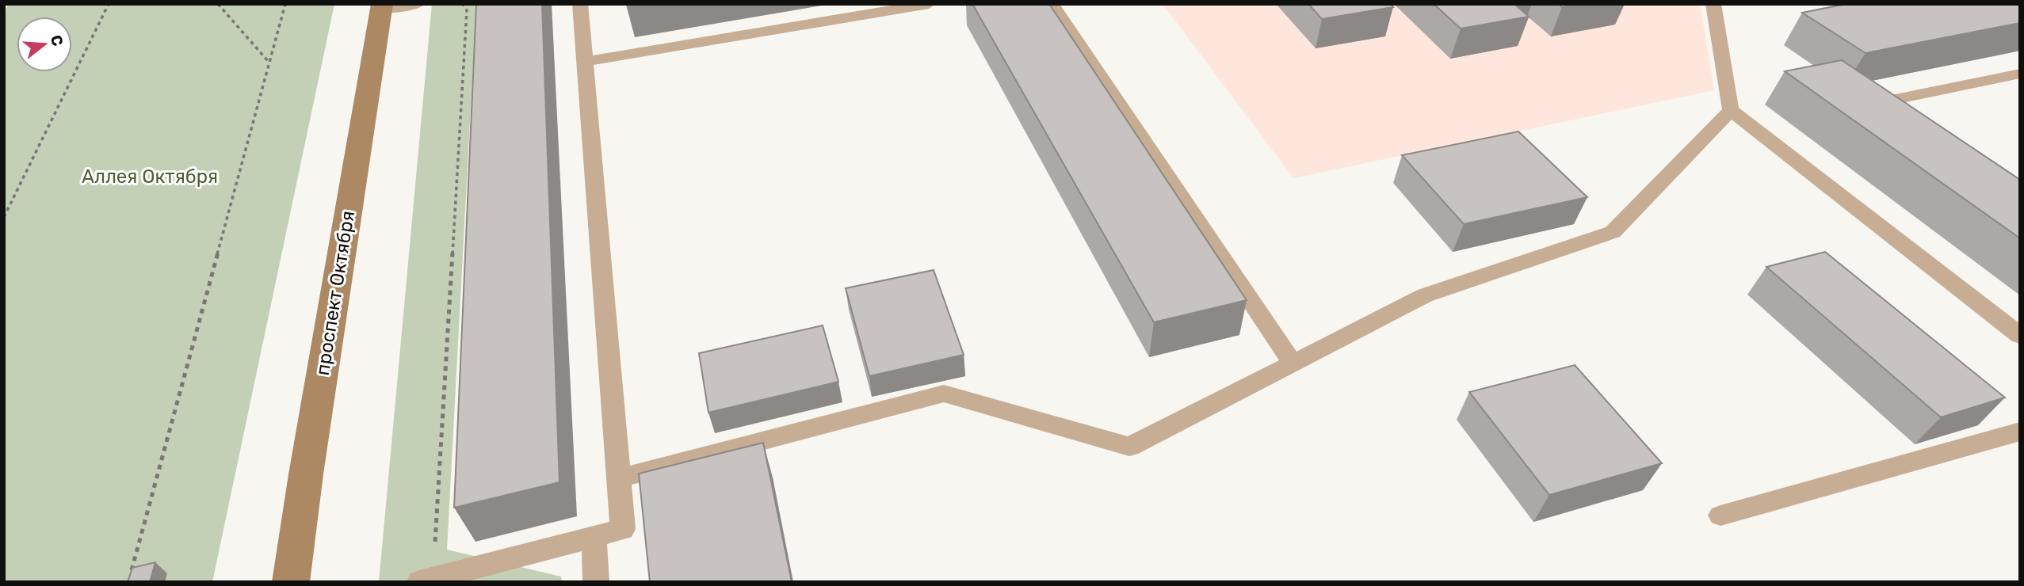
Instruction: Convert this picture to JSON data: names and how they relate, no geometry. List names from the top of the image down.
{
  "streets": {
    "main road": ["проспект Октября"]
  },
  "parks": ["Аллея Октября"],
  "north": "right"
}
